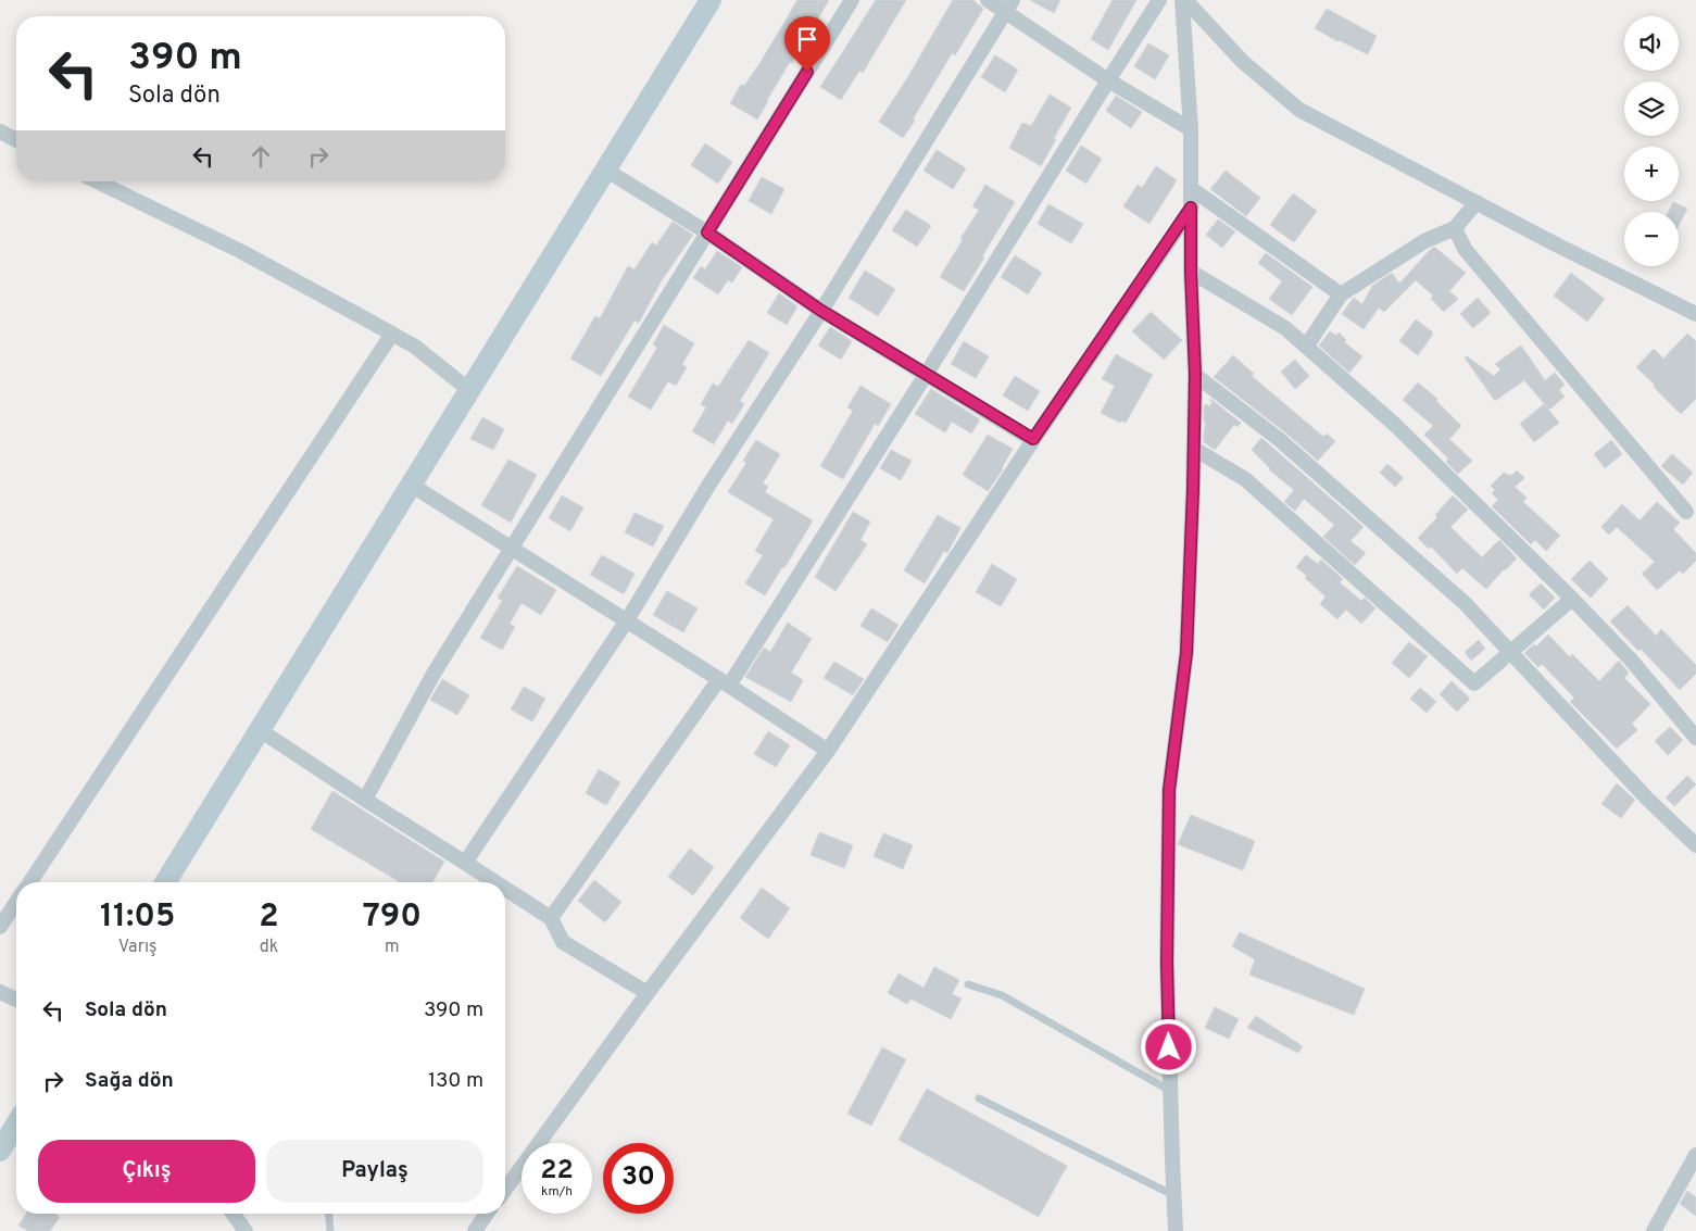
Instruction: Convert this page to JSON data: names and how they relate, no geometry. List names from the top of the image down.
{
  "page": {
    "map_buttons": ["+", "−"],
    "turn": ["390 m", "Sola dön"],
    "eta": [
      "11:05",
      "Varış",
      "2",
      "dk",
      "790",
      "m"
    ],
    "list": [
      {
        "name": "Sola dön",
        "value": "390 m"
      },
      {
        "name": "Sağa dön",
        "value": "130 m"
      }
    ],
    "buttons": ["Çıkış", "Paylaş"],
    "speed": "22 km/h",
    "limit": "30"
  }
}
